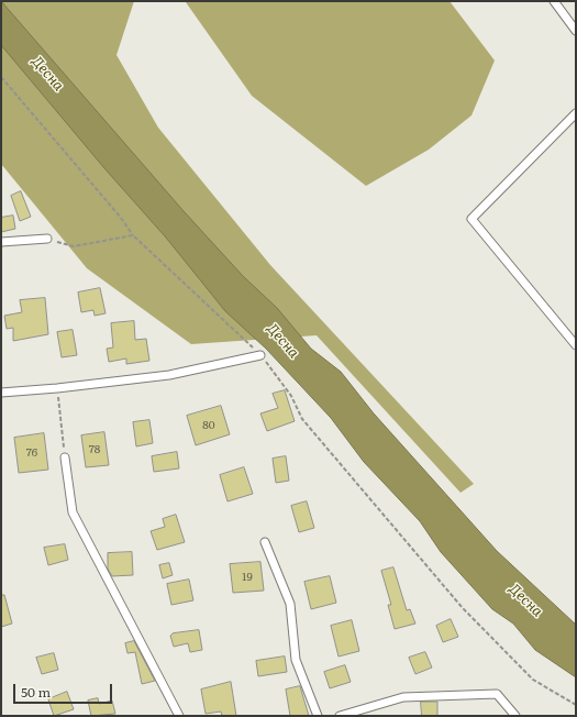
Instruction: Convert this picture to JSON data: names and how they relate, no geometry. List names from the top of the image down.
{
  "water": ["Десна"],
  "house_numbers": [
    "80",
    "78",
    "76",
    "19"
  ],
  "scale_bar": "50 m"
}
